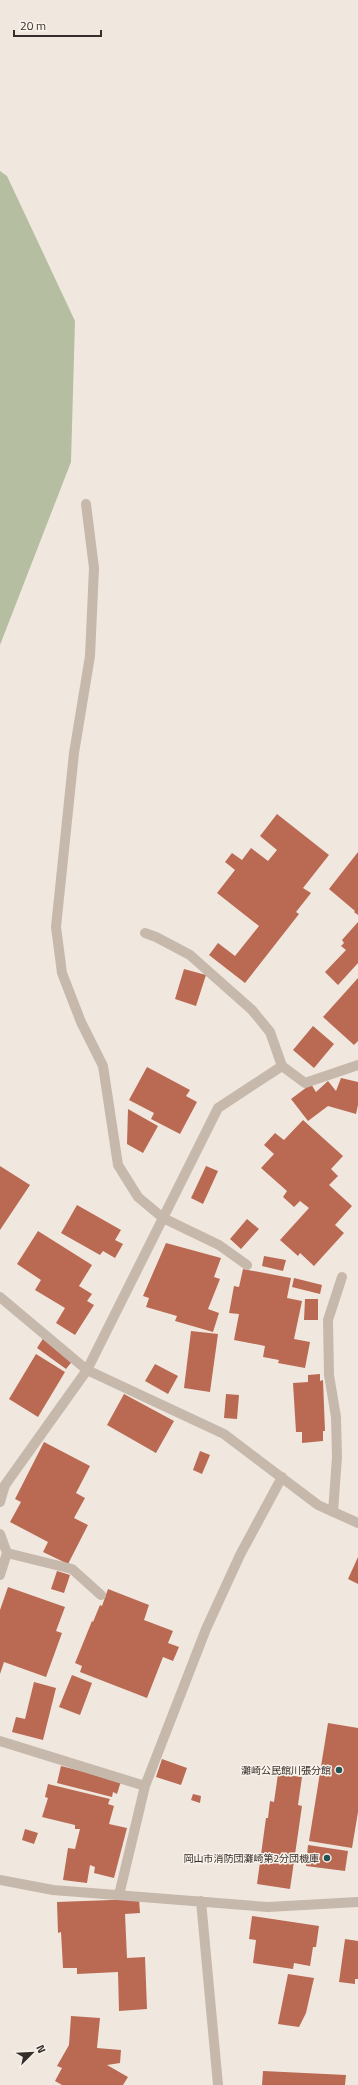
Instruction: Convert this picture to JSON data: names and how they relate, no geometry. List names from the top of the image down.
{
  "places": ["灘崎公民館川張分館", "岡山市消防団灘崎第2分団機庫"],
  "scale_bar": "20 m",
  "north": "top right"
}
